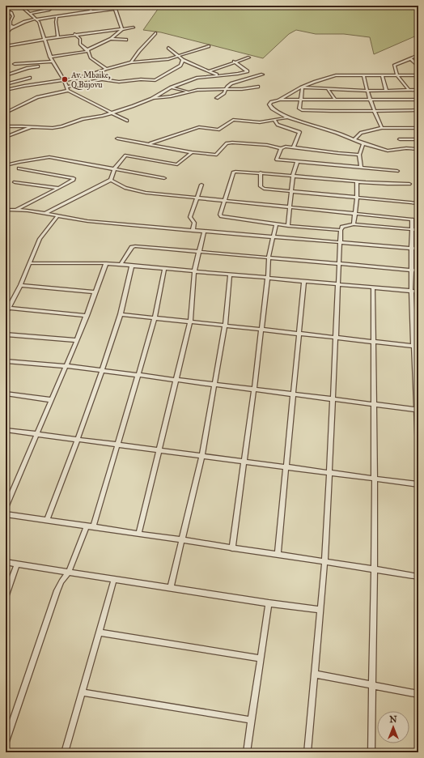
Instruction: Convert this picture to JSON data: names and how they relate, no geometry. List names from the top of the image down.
{
  "places": ["Av. Mbaike, Q.Bujovu"],
  "north": "top"
}
